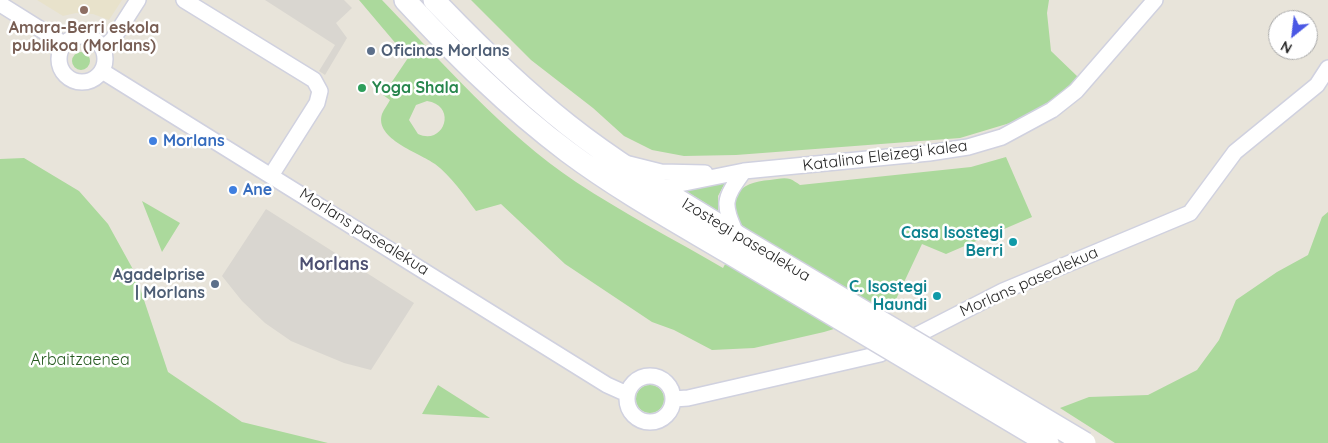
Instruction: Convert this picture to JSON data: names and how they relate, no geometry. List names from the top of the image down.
{
  "streets": {
    "main road": ["Izostegi pasealekua"],
    "street": ["Katalina Eleizegi kalea", "Morlans pasealekua"]
  },
  "crossings": [
    ["Katalina Eleizegi kalea", "Izostegi pasealekua"]
  ],
  "districts": ["Morlans"],
  "parks": ["Arbaitzaenea"],
  "places": [
    "Amara-Berri eskola publikoa (Morlans)",
    "Oficinas Morlans",
    "Yoga Shala",
    "Morlans",
    "Ane",
    "Casa Isostegi Berri",
    "Agadelprise | Morlans",
    "C. Isostegi Haundi"
  ],
  "north": "bottom left"
}
